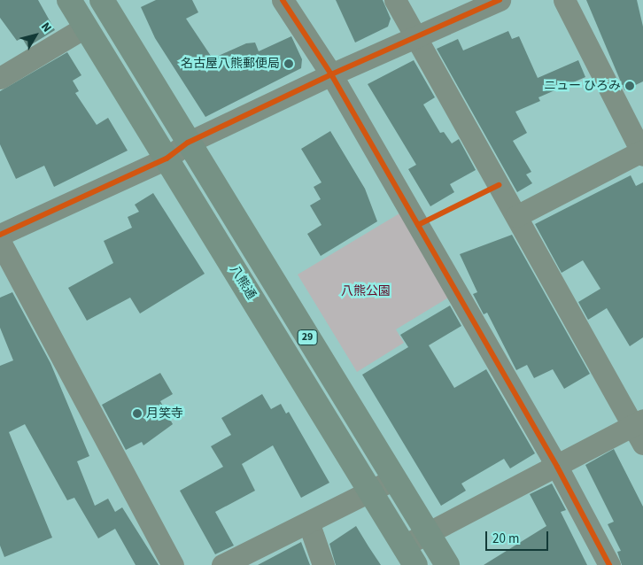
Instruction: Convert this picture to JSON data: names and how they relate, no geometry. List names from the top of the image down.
{
  "streets": {
    "main road": ["八熊通", "29"]
  },
  "parks": ["八熊公園"],
  "places": ["名古屋八熊郵便局", "ニュー ひろみ", "月笑寺"],
  "scale_bar": "20 m",
  "north": "top right"
}
